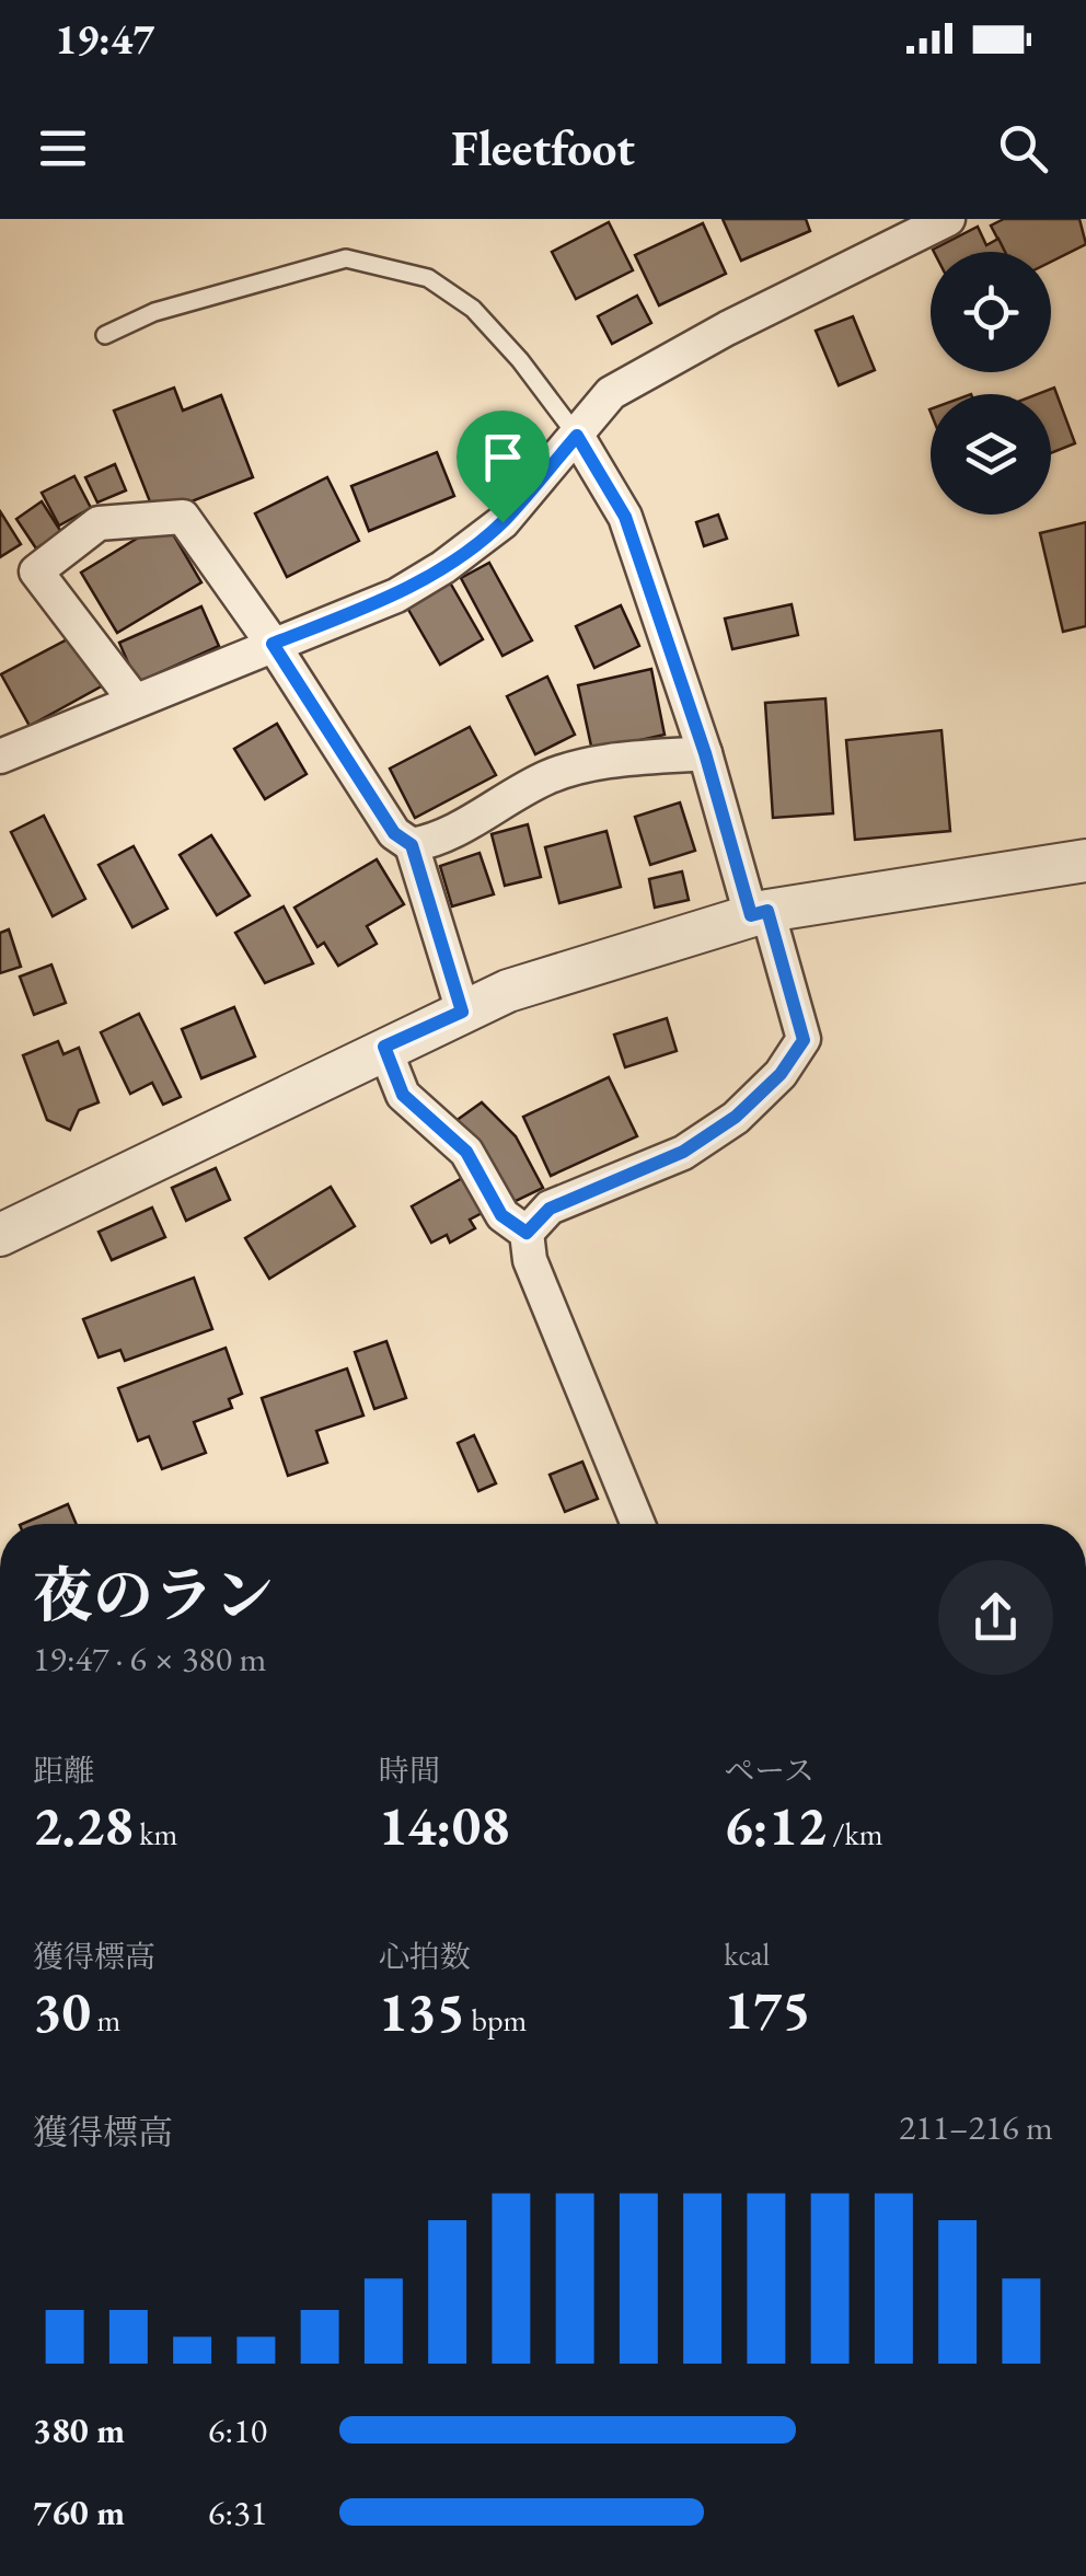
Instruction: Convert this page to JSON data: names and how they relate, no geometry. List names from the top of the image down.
{
  "page": {
    "status": "19:47",
    "header": "Fleetfoot",
    "heading": ["夜のラン", "19:47 · 6 × 380 m"],
    "stats": [
      ["距離", "2.28 km"],
      ["時間", "14:08"],
      ["ペース", "6:12 /km"],
      ["獲得標高", "30 m"],
      ["心拍数", "135 bpm"],
      ["kcal", "175"]
    ],
    "chart": ["獲得標高", "211–216 m"],
    "list": [
      {
        "name": "380 m",
        "note": "6:10"
      },
      {
        "name": "760 m",
        "note": "6:31"
      }
    ]
  }
}
